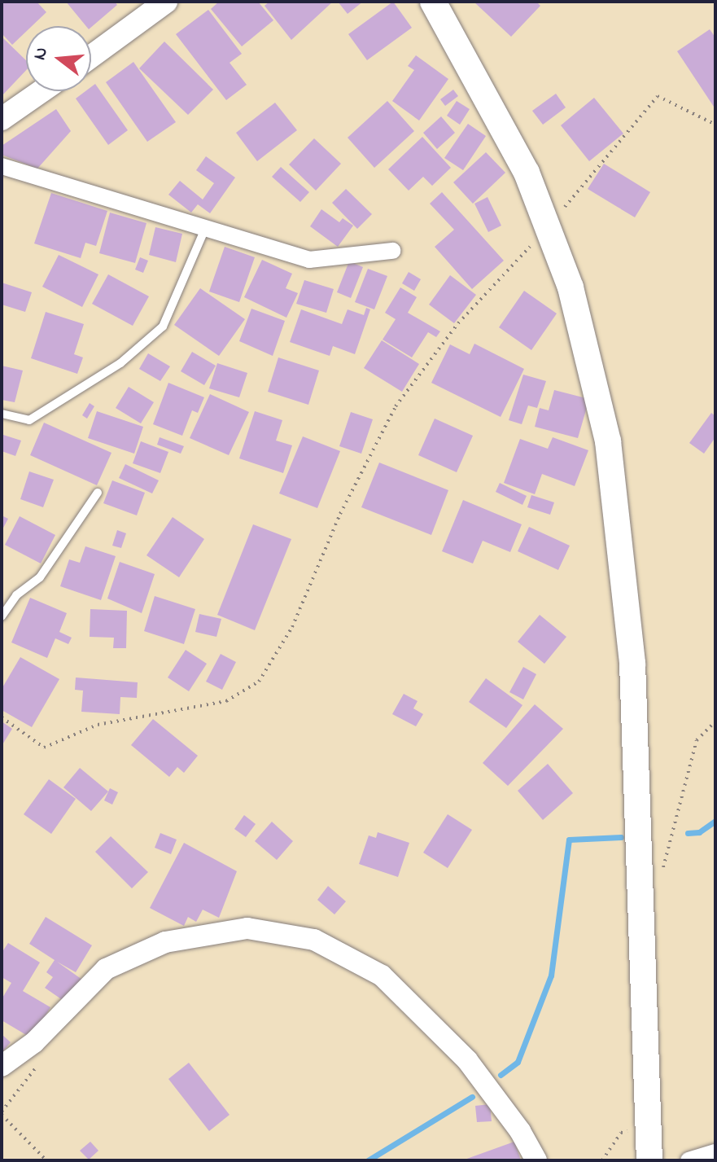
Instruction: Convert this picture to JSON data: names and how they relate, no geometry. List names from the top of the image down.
{
  "north": "left"
}
